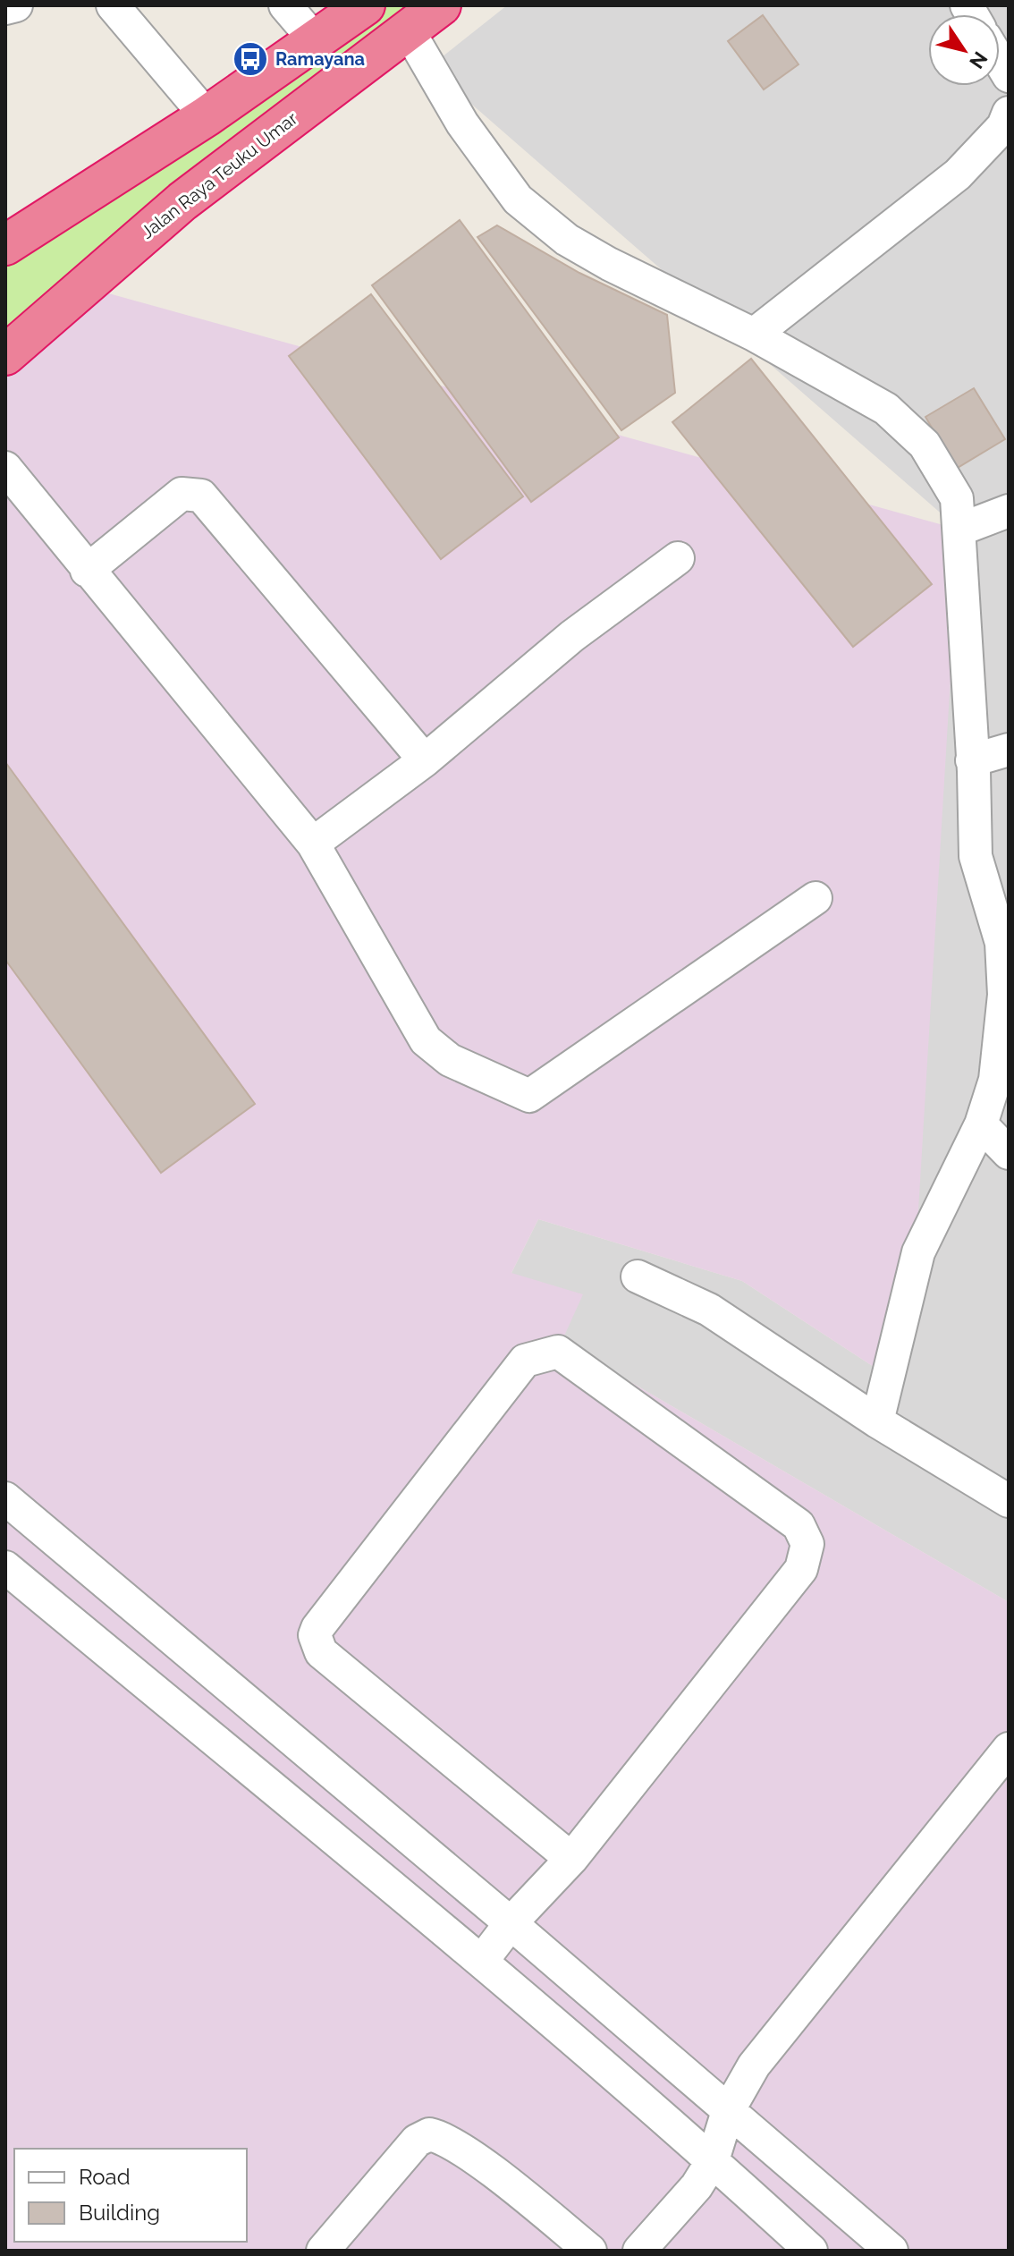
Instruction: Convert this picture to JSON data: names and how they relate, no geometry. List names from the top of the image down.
{
  "streets": {
    "highway": ["Jalan Raya Teuku Umar"]
  },
  "places": {
    "bus stop": ["Ramayana"]
  },
  "legend": ["Road", "Building"],
  "north": "bottom right"
}
